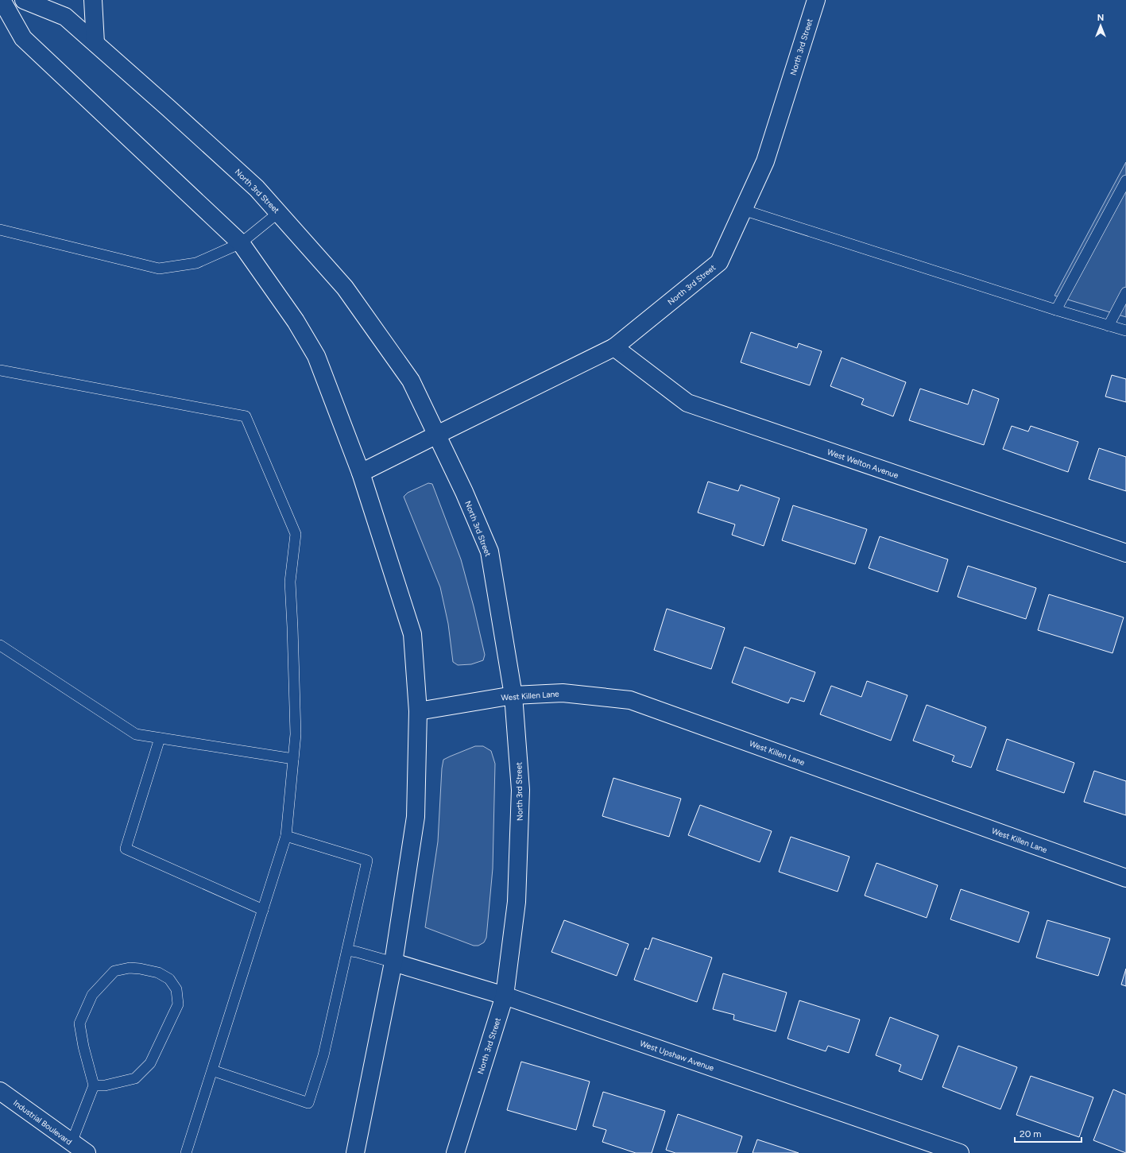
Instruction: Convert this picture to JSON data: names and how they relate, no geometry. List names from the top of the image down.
{
  "streets": {
    "street": [
      "North 3rd Street",
      "West Welton Avenue",
      "West Killen Lane",
      "West Upshaw Avenue",
      "Industrial Boulevard"
    ]
  },
  "crossings": [
    ["North 3rd Street", "West Welton Avenue"],
    ["North 3rd Street", "West Killen Lane"],
    ["North 3rd Street", "West Upshaw Avenue"]
  ],
  "scale_bar": "20 m",
  "north": "top"
}
